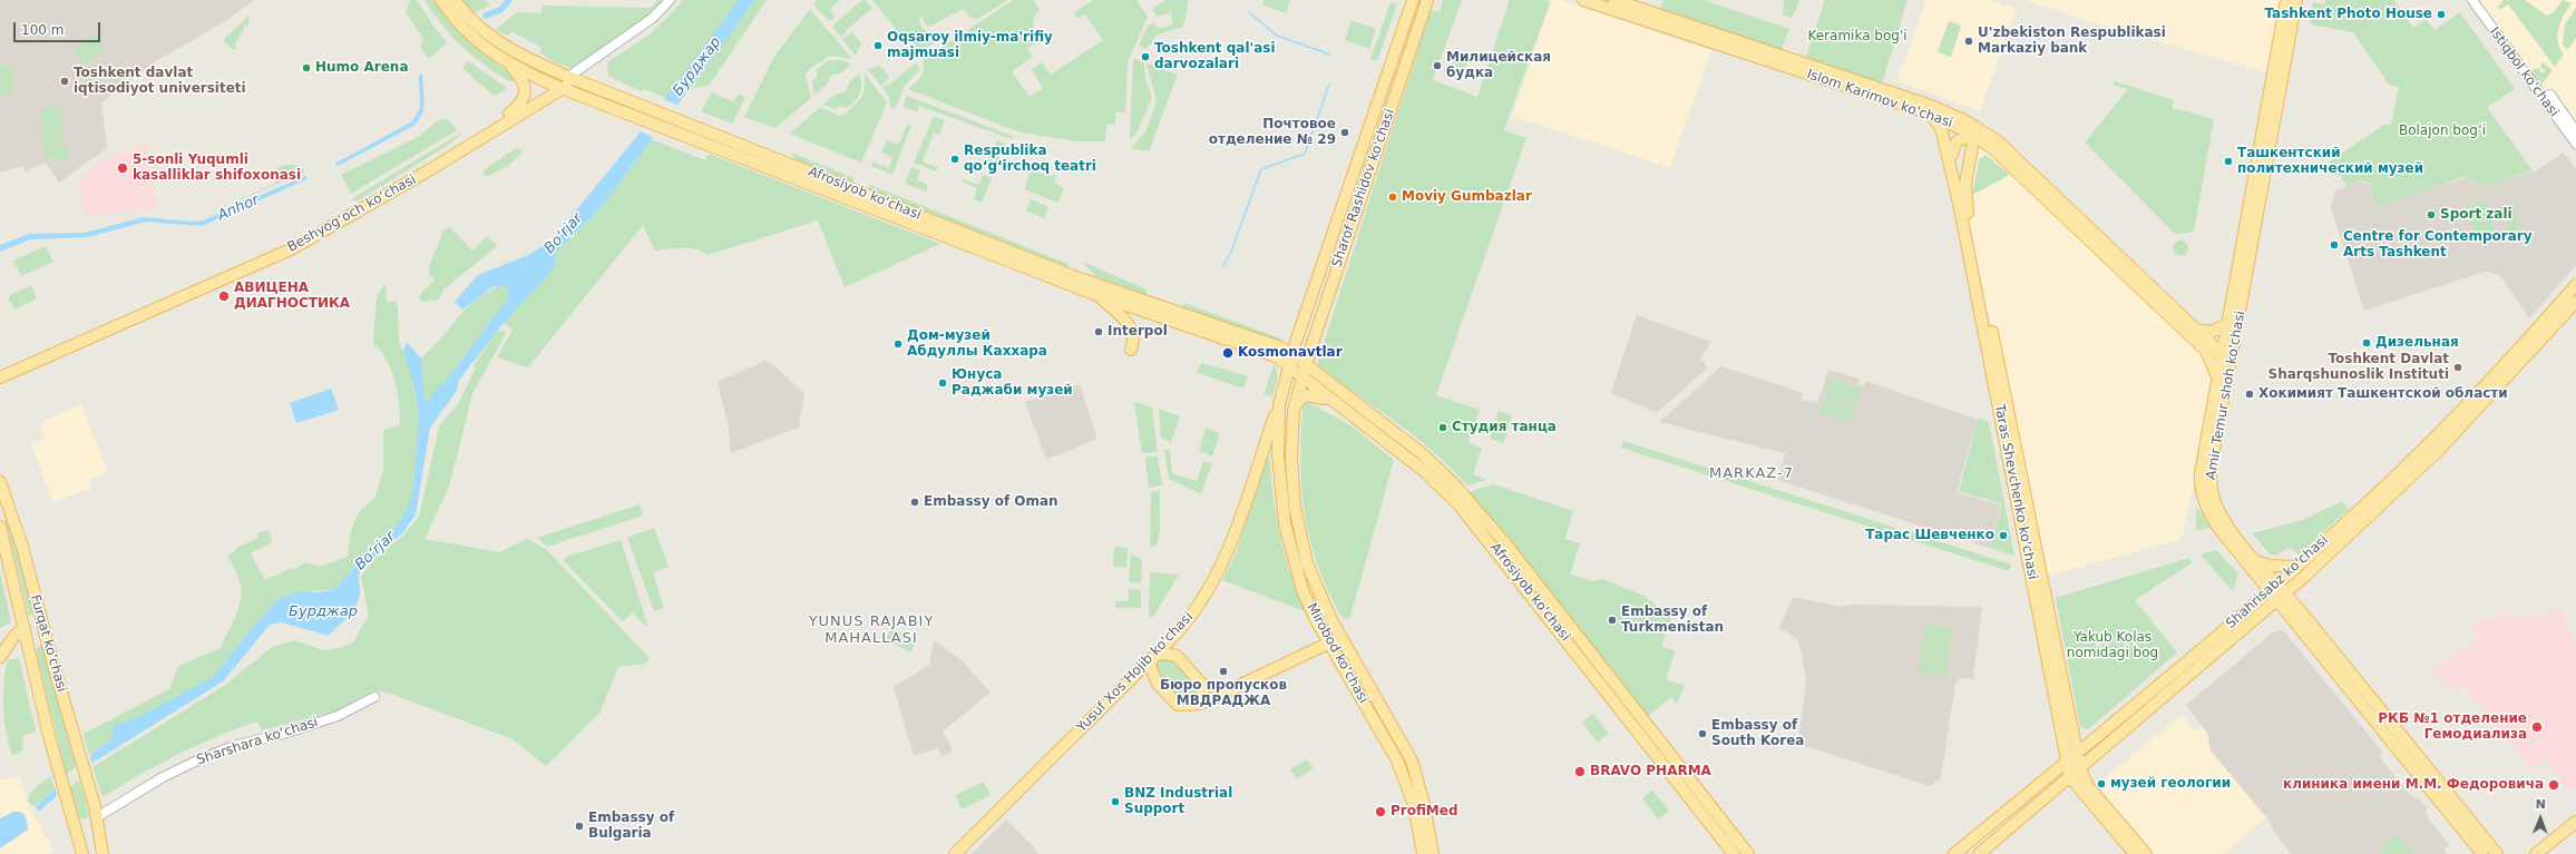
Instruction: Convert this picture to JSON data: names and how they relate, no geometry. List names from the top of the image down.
{
  "streets": {
    "main road": [
      "Islom Karimov ko'chasi",
      "Sharof Rashidov ko'chasi",
      "Afrosiyob ko'chasi",
      "Beshyogʻoch koʻchasi",
      "Amir Temur shoh ko'chasi",
      "Taras Shevchenko ko'chasi",
      "Shahrisabz ko'chasi",
      "Furqat ko'chasi",
      "Mirobod ko'chasi",
      "Yusuf Xos Hojib ko'chasi"
    ],
    "street": ["Istiqbol ko'chasi", "Sharshara koʻchasi"]
  },
  "crossings": [
    ["Islom Karimov ko'chasi", "Amir Temur shoh ko'chasi"],
    ["Islom Karimov ko'chasi", "Taras Shevchenko ko'chasi"],
    ["Sharof Rashidov ko'chasi", "Afrosiyob ko'chasi"],
    ["Sharof Rashidov ko'chasi", "Mirobod ko'chasi"],
    ["Afrosiyob ko'chasi", "Beshyogʻoch koʻchasi"],
    ["Afrosiyob ko'chasi", "Mirobod ko'chasi"],
    ["Amir Temur shoh ko'chasi", "Shahrisabz ko'chasi"],
    ["Taras Shevchenko ko'chasi", "Shahrisabz ko'chasi"],
    ["Furqat ko'chasi", "Sharshara koʻchasi"],
    ["Mirobod ko'chasi", "Yusuf Xos Hojib ko'chasi"]
  ],
  "districts": ["MARKAZ-7", "YUNUS RAJABIY MAHALLASI"],
  "water": ["Бурджар", "Anhor", "Bo‘rjar"],
  "parks": ["Keramika bog'i", "Bolajon bog‘i", "Yakub Kolas nomidagi bog"],
  "places": [
    "Tashkent Photo House",
    "U'zbekiston Respublikasi Markaziy bank",
    "Oqsaroy ilmiy-ma'rifiy majmuasi",
    "Toshkent qal'asi darvozalari",
    "Милицейская будка",
    "Humo Arena",
    "Toshkent davlat iqtisodiyot universiteti",
    "Почтовое отделение № 29",
    "Respublika qo‘g‘irchoq teatri",
    "Ташкентский политехнический музей",
    "5-sonli Yuqumli kasalliklar shifoxonasi",
    "Moviy Gumbazlar",
    "Sport zali",
    "Centre for Contemporary Arts Tashkent",
    "АВИЦЕНА ДИАГНОСТИКА",
    "Interpol",
    "Дизельная",
    "Дом-музей Абдуллы Каххара",
    "Kosmonavtlar",
    "Toshkent Davlat Sharqshunoslik Instituti",
    "Юнуса Раджаби музей",
    "Хокимият Ташкентской области",
    "Студия танца",
    "Embassy of Oman",
    "Тарас Шевченко",
    "Embassy of Turkmenistan",
    "Бюро пропусков МВДРАДЖА",
    "РКБ №1 отделение Гемодиализа",
    "Embassy of South Korea",
    "BRAVO PHARMA",
    "музей геологии",
    "клиника имени М.М. Федоровича",
    "BNZ Industrial Support",
    "ProfiMed",
    "Embassy of Bulgaria"
  ],
  "scale_bar": "100 m",
  "north": "top"
}
